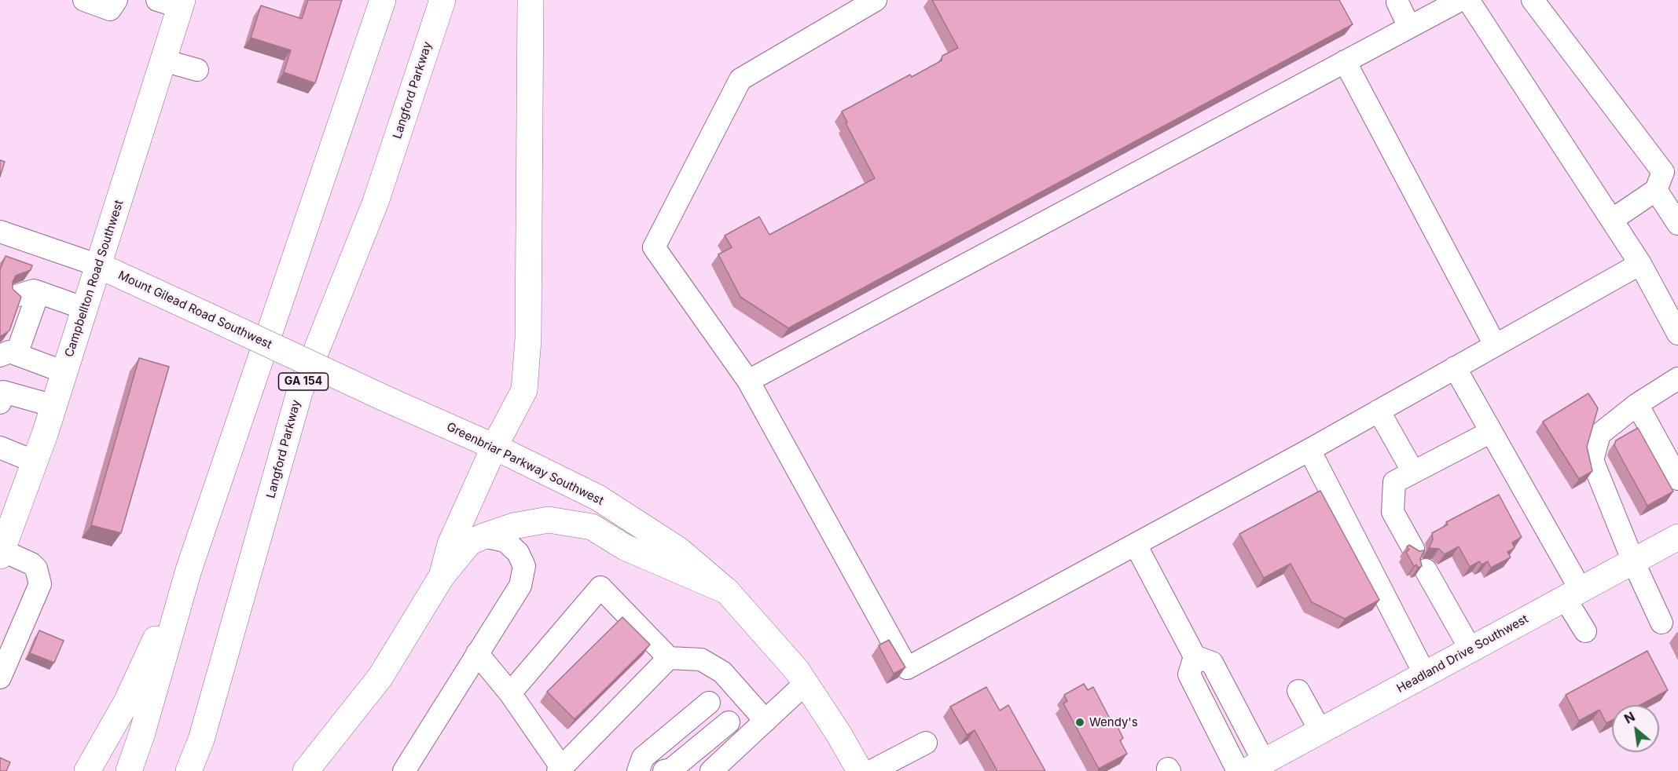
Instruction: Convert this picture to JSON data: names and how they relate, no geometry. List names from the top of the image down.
{
  "streets": {
    "main road": [
      "Langford Parkway",
      "Campbellton Road Southwest",
      "Mount Gilead Road Southwest",
      "GA 154",
      "Greenbriar Parkway Southwest",
      "Headland Drive Southwest"
    ]
  },
  "crossings": [
    ["Campbellton Road Southwest", "Mount Gilead Road Southwest"],
    ["Mount Gilead Road Southwest", "Greenbriar Parkway Southwest"]
  ],
  "places": ["Wendy's"],
  "north": "top left"
}
